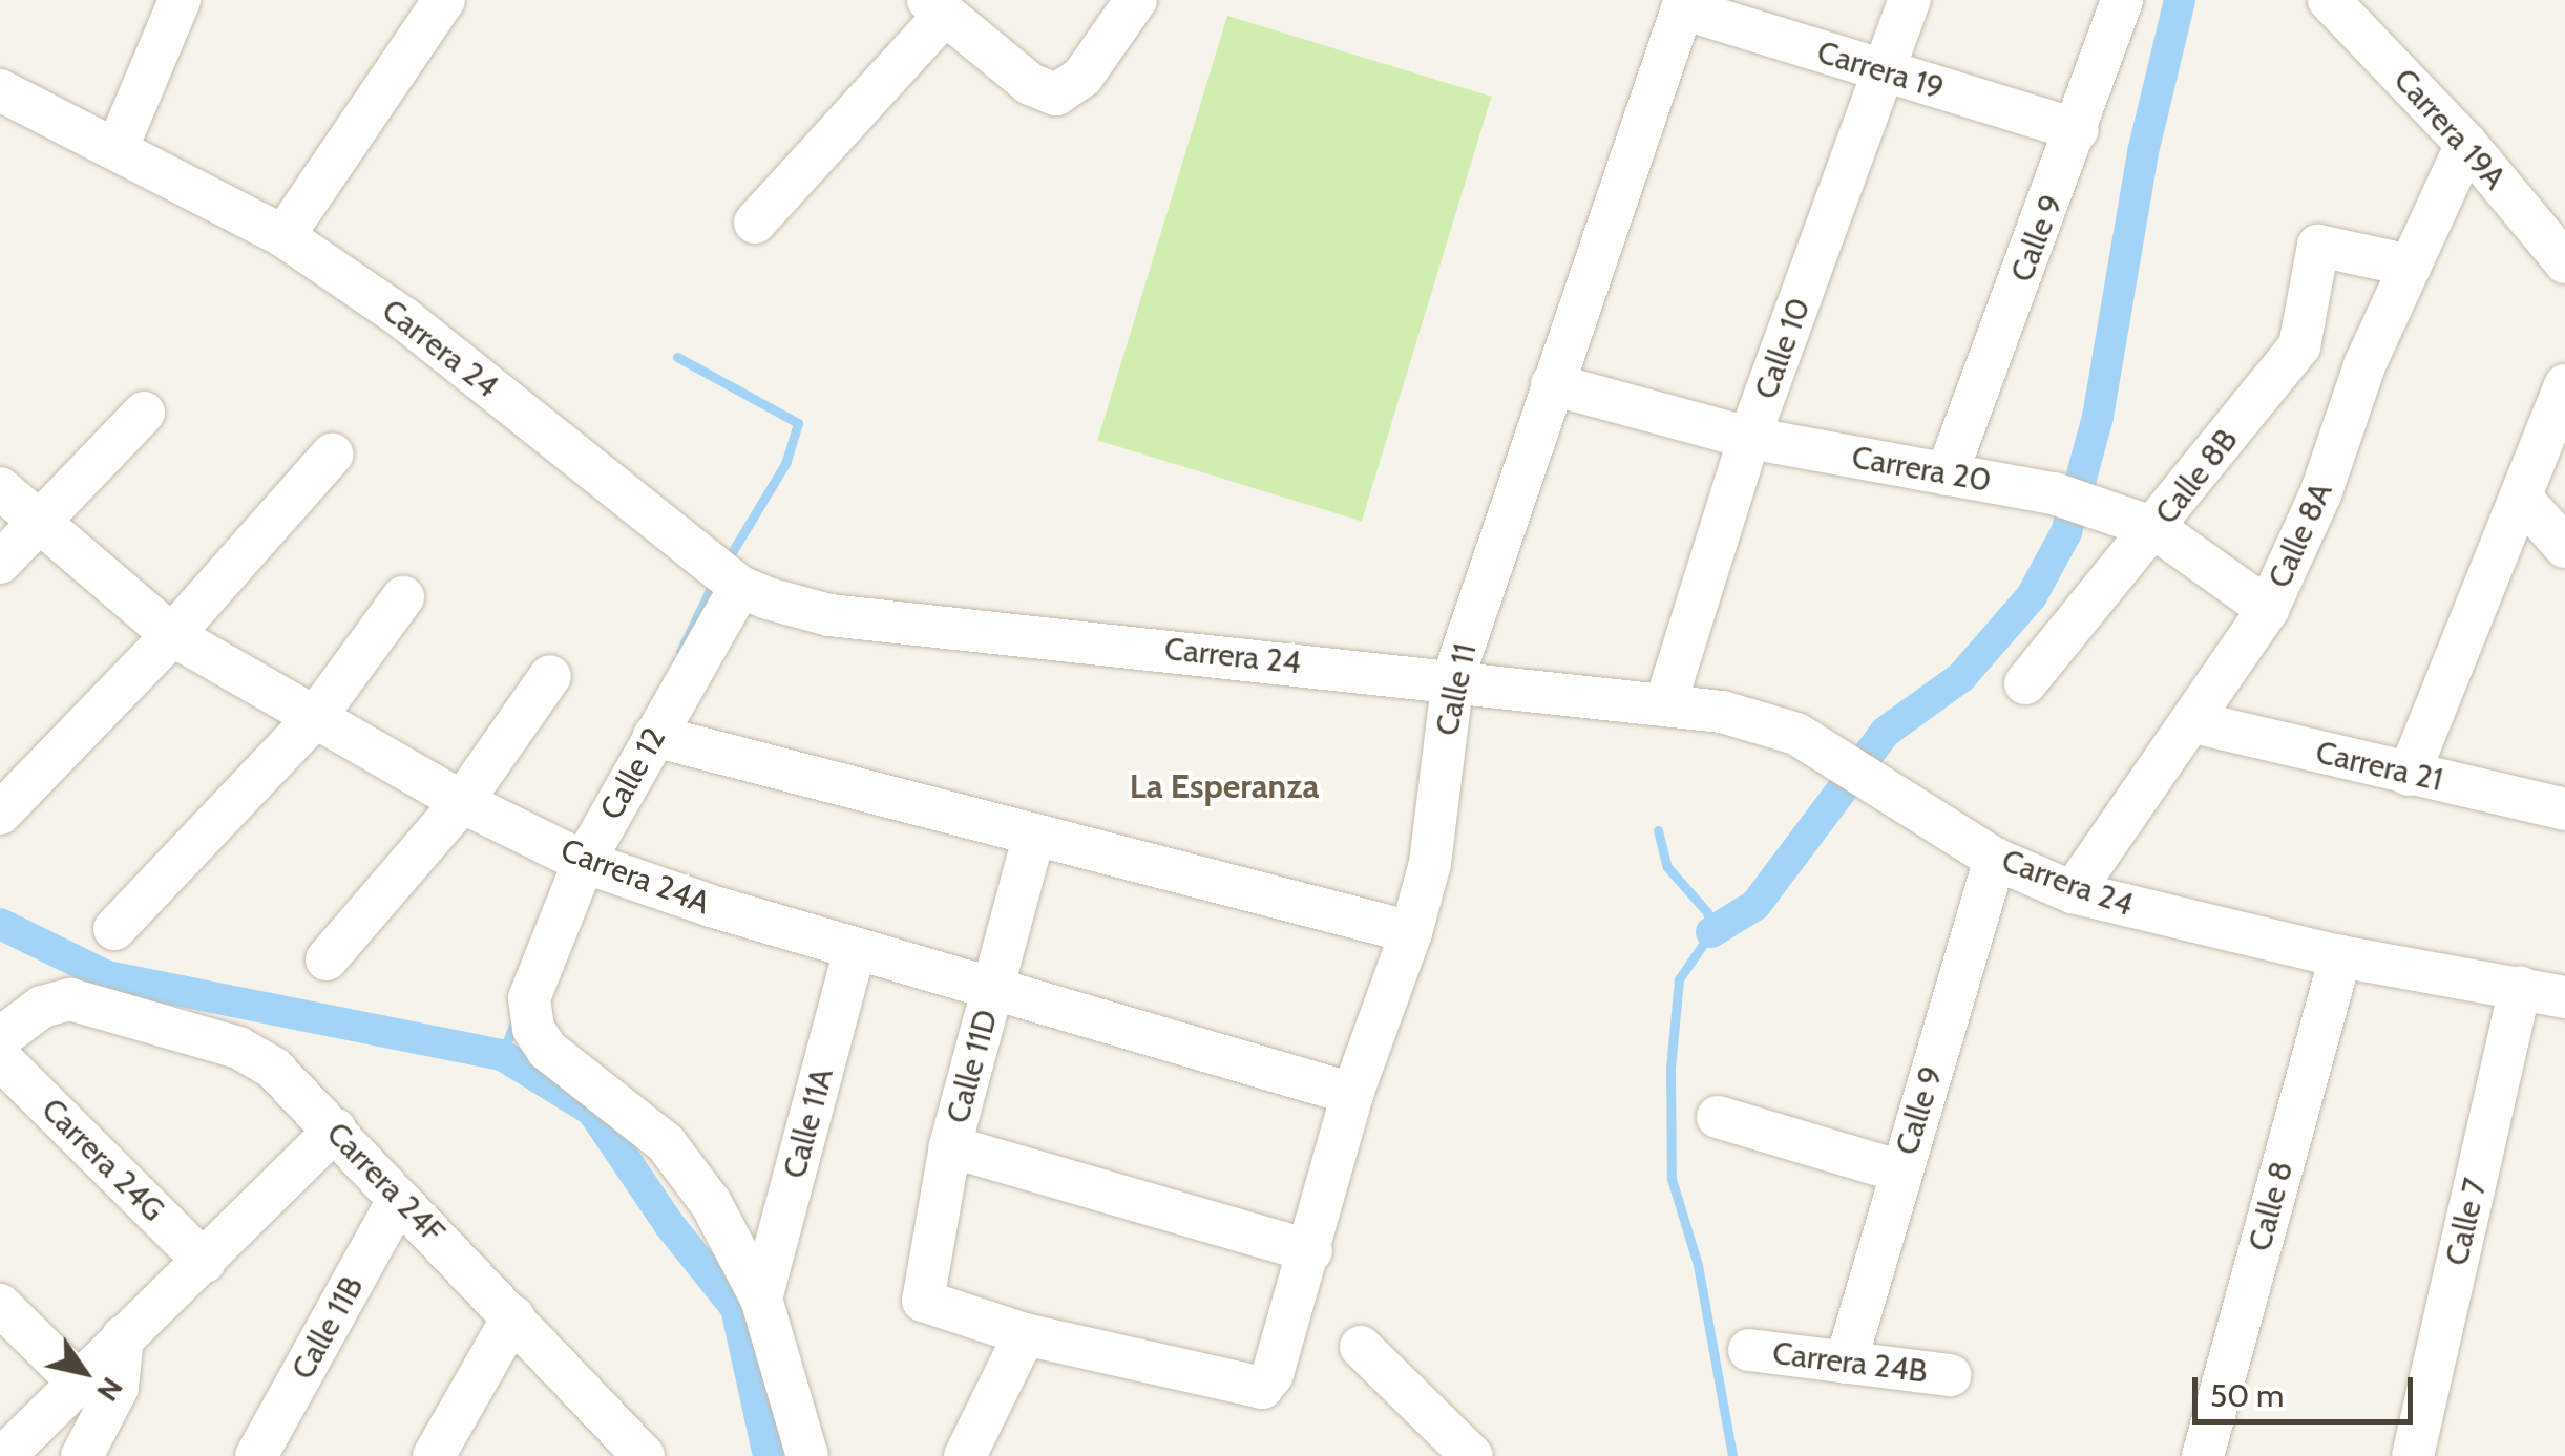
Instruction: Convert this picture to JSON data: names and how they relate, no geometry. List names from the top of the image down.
{
  "streets": {
    "street": [
      "Carrera 19",
      "Carrera 19A",
      "Calle 9",
      "Carrera 24",
      "Calle 10",
      "Carrera 20",
      "Calle 8B",
      "Calle 8A",
      "Calle 11",
      "Carrera 21",
      "Calle 12",
      "Carrera 24A",
      "Calle 11D",
      "Calle 11A",
      "Carrera 24G",
      "Carrera 24F",
      "Calle 8",
      "Calle 7",
      "Calle 11B",
      "Carrera 24B"
    ]
  },
  "crossings": [
    ["Carrera 19", "Calle 9"],
    ["Carrera 19", "Calle 10"],
    ["Carrera 19", "Calle 11"],
    ["Carrera 19A", "Calle 8A"],
    ["Calle 9", "Carrera 24"],
    ["Calle 9", "Carrera 20"],
    ["Calle 9", "Carrera 24B"],
    ["Carrera 24", "Calle 10"],
    ["Carrera 24", "Calle 8A"],
    ["Carrera 24", "Calle 11"],
    ["Carrera 24", "Calle 12"],
    ["Carrera 24", "Calle 8"],
    ["Carrera 24", "Calle 7"],
    ["Calle 10", "Carrera 20"],
    ["Carrera 20", "Calle 8B"],
    ["Carrera 20", "Calle 8A"],
    ["Carrera 20", "Calle 11"],
    ["Calle 8B", "Calle 8A"],
    ["Calle 8A", "Carrera 21"],
    ["Calle 11", "Carrera 24A"],
    ["Calle 11", "Calle 11D"],
    ["Calle 12", "Carrera 24A"],
    ["Calle 12", "Calle 11A"],
    ["Carrera 24A", "Calle 11D"],
    ["Carrera 24A", "Calle 11A"],
    ["Carrera 24F", "Calle 11B"]
  ],
  "districts": ["La Esperanza"],
  "scale_bar": "50 m",
  "north": "bottom right"
}
